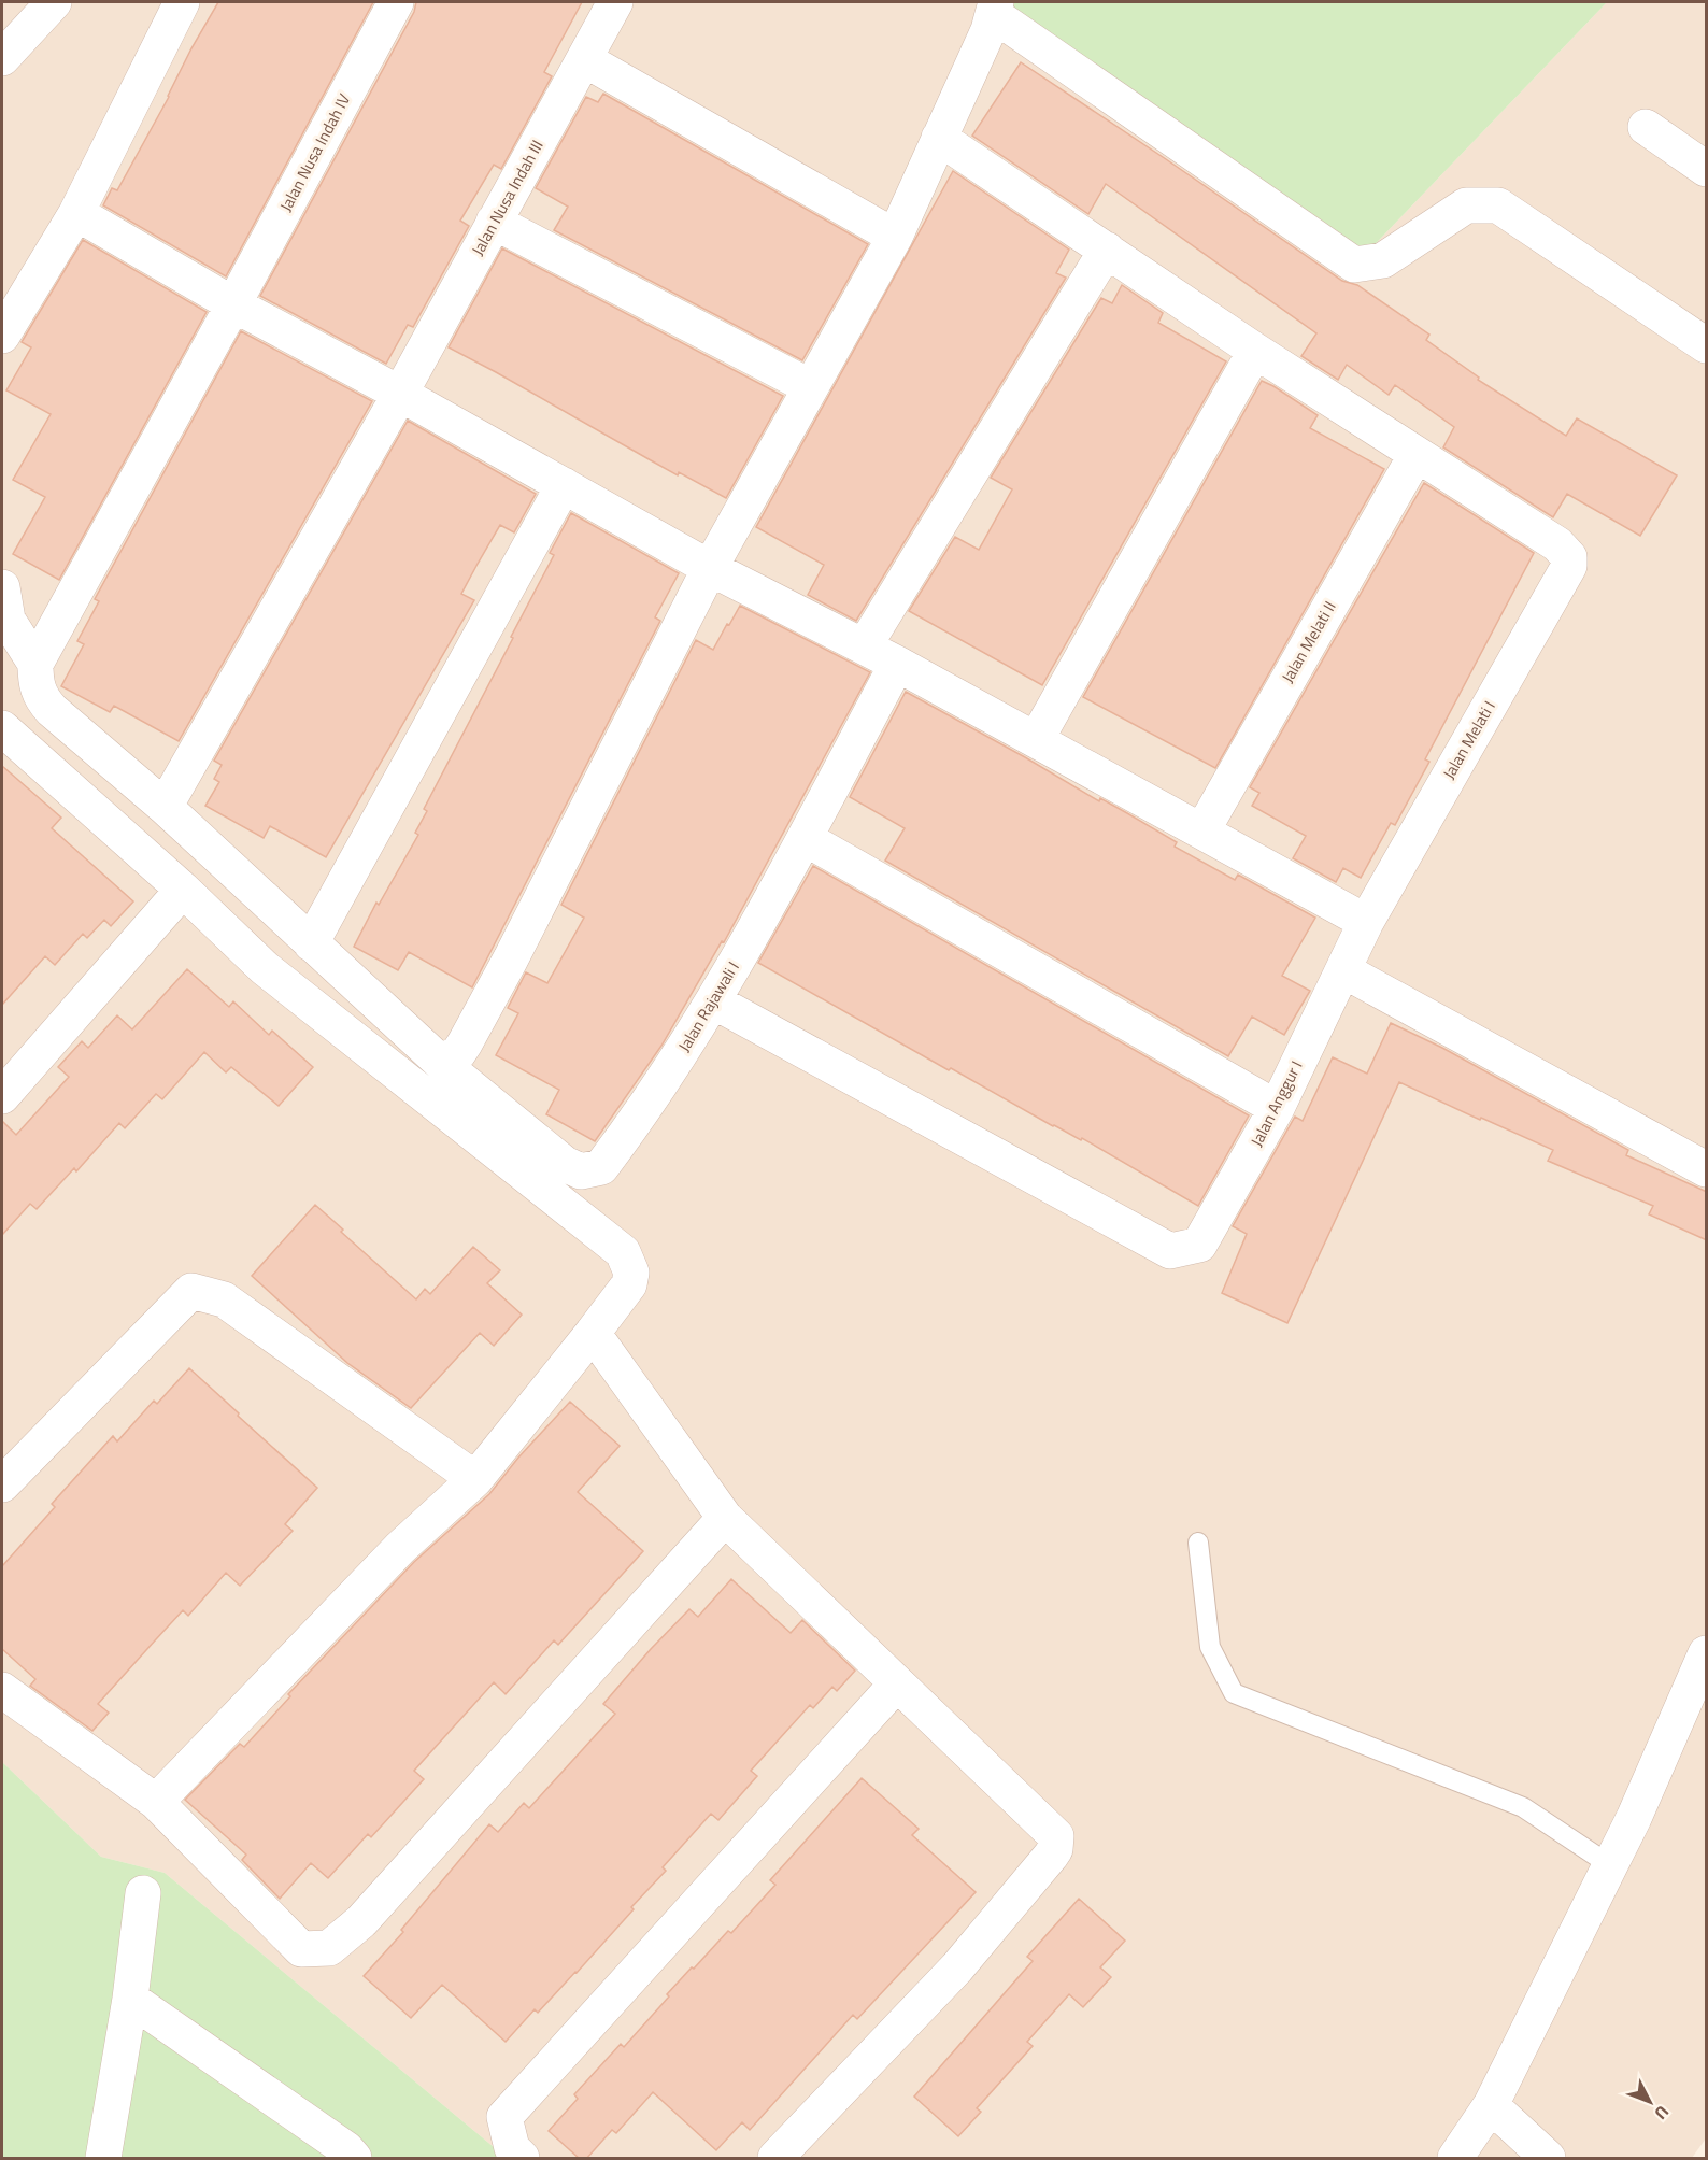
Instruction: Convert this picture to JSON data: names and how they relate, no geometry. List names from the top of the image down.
{
  "streets": {
    "street": [
      "Jalan Nusa Indah IV",
      "Jalan Nusa Indah III",
      "Jalan Melati II",
      "Jalan Melati I",
      "Jalan Rajawali I",
      "Jalan Anggur I"
    ]
  },
  "crossings": [
    ["Jalan Nusa Indah IV", "Jalan Rajawali I"],
    ["Jalan Nusa Indah III", "Jalan Rajawali I"],
    ["Jalan Melati II", "Jalan Melati I"],
    ["Jalan Melati I", "Jalan Anggur I"],
    ["Jalan Rajawali I", "Jalan Anggur I"]
  ],
  "north": "bottom right"
}
